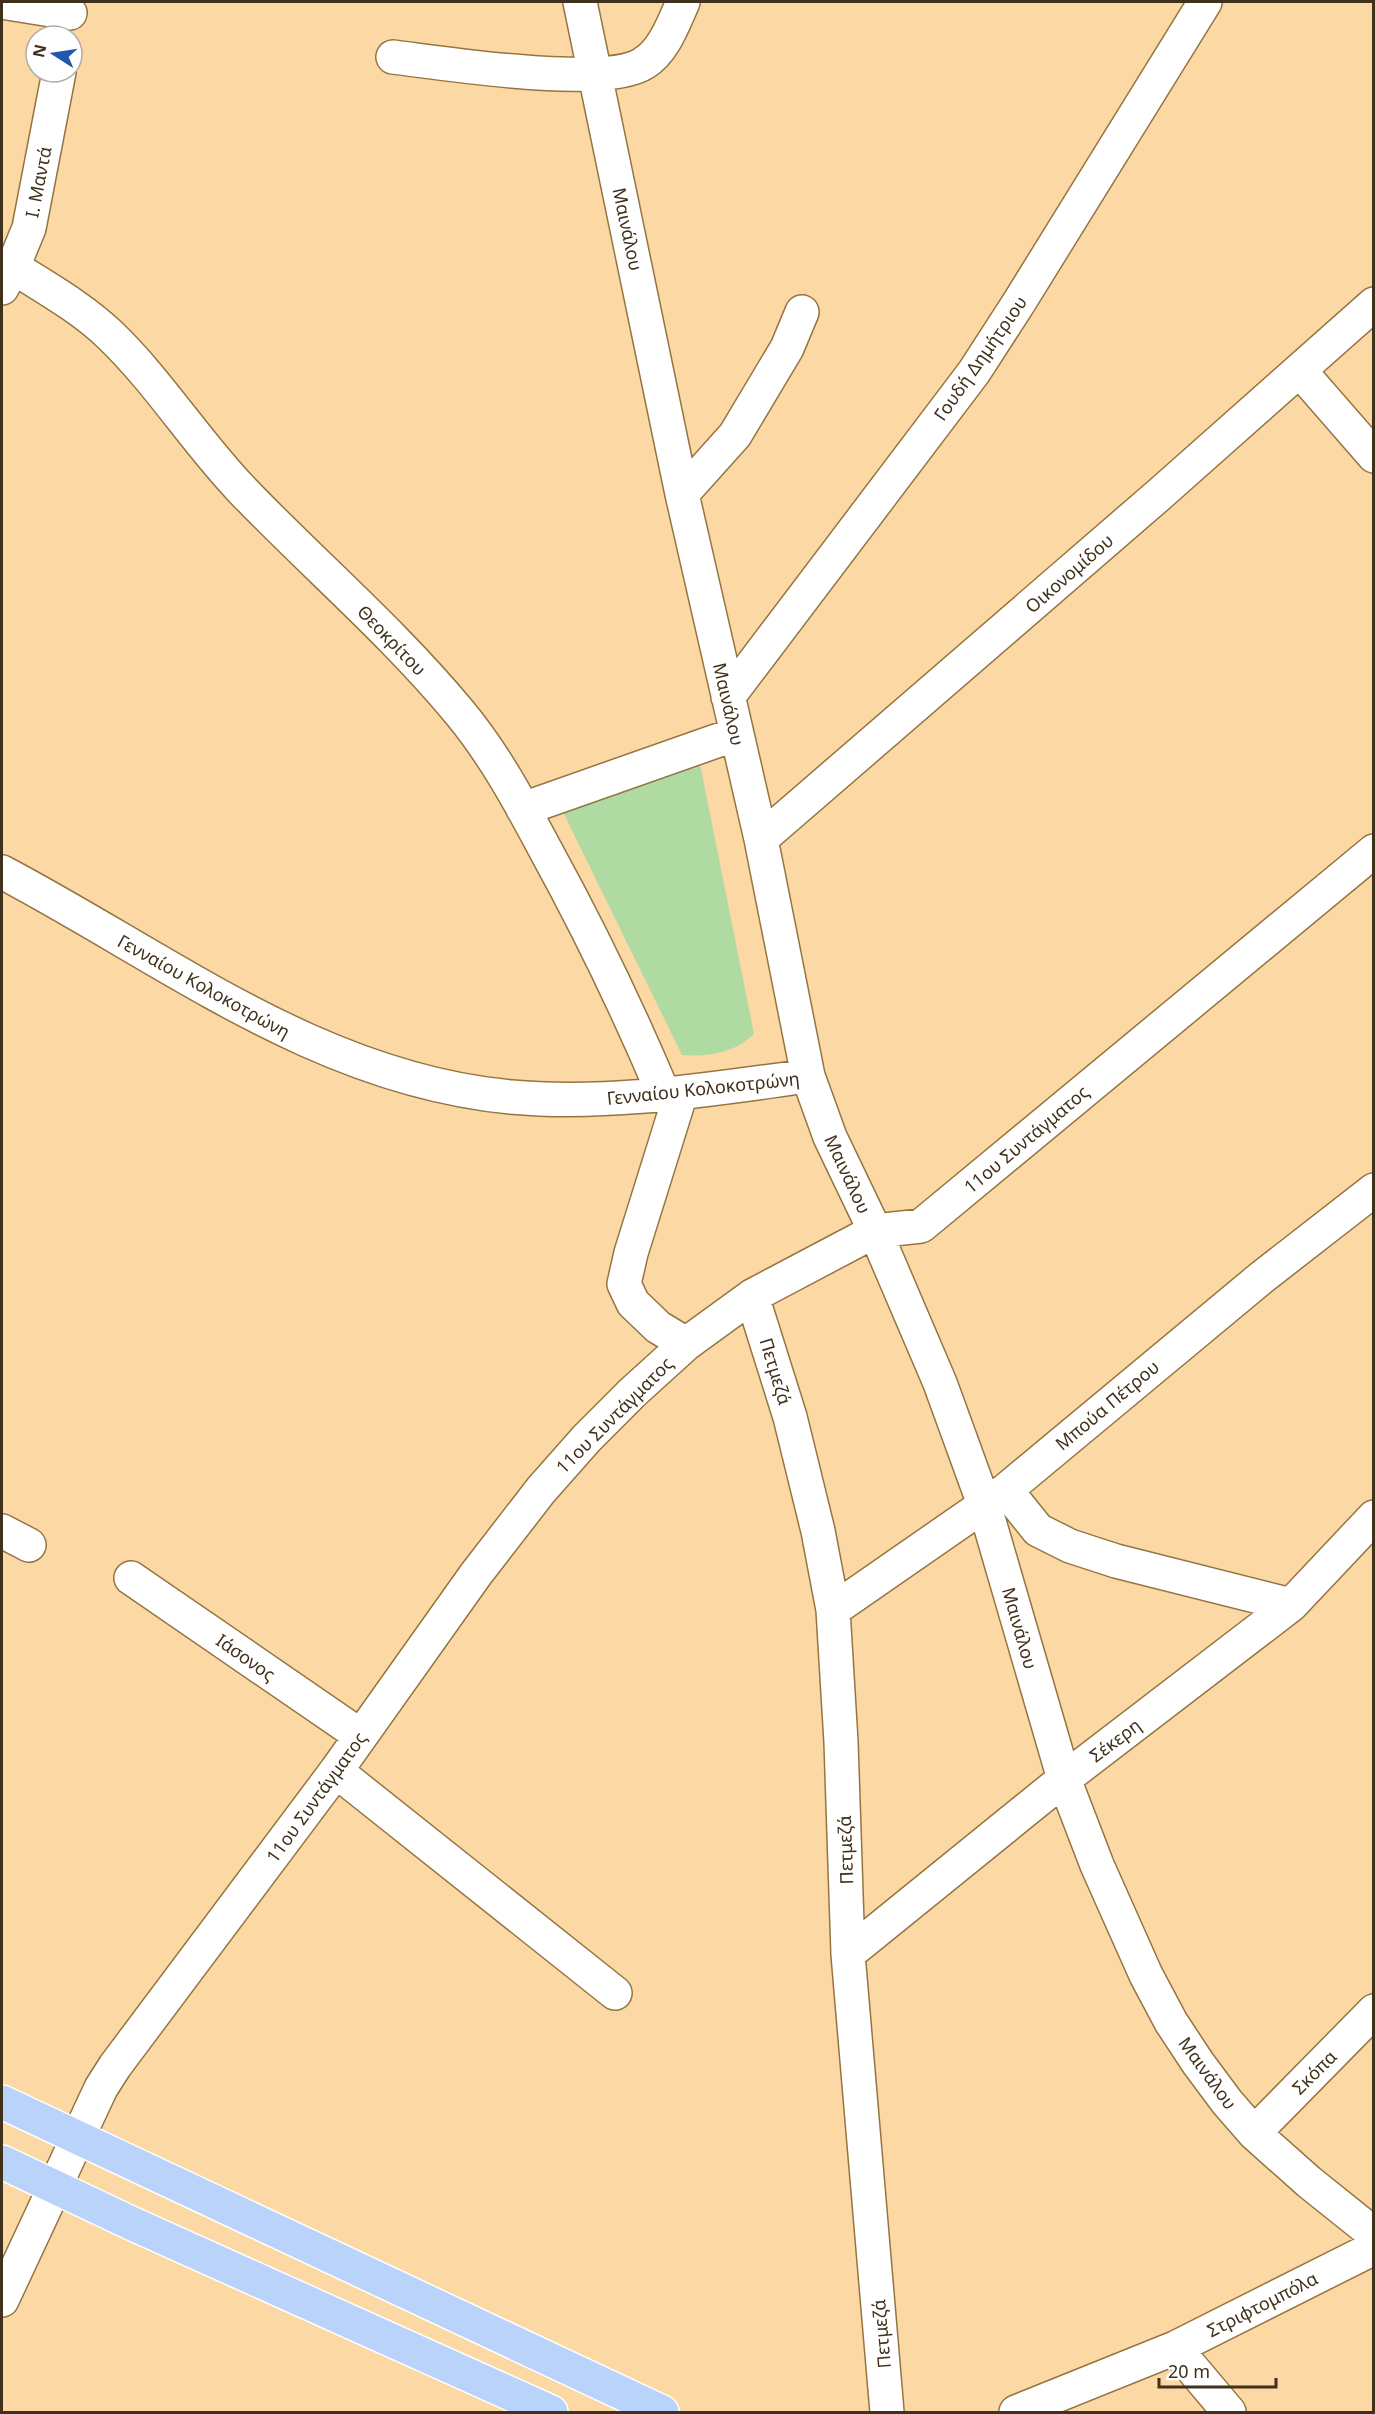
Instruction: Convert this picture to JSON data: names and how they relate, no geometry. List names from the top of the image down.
{
  "streets": {
    "street": [
      "Ι. Μαντά",
      "Μαινάλου",
      "Γουδή Δημήτριου",
      "Οικονομίδου",
      "Θεοκρίτου",
      "Γενναίου Κολοκοτρώνη",
      "11ου Συντάγματος",
      "Πετμεζά",
      "Μπούα Πέτρου",
      "Ιάσονος",
      "Σέκερη",
      "Σκόπα",
      "Στριφτομπόλα"
    ]
  },
  "crossings": [
    ["Ι. Μαντά", "Θεοκρίτου"],
    ["Μαινάλου", "Γουδή Δημήτριου"],
    ["Μαινάλου", "Οικονομίδου"],
    ["Μαινάλου", "Γενναίου Κολοκοτρώνη"],
    ["Μαινάλου", "11ου Συντάγματος"],
    ["Μαινάλου", "Μπούα Πέτρου"],
    ["Μαινάλου", "Σέκερη"],
    ["Μαινάλου", "Σκόπα"],
    ["Θεοκρίτου", "Γενναίου Κολοκοτρώνη"],
    ["11ου Συντάγματος", "Πετμεζά"],
    ["11ου Συντάγματος", "Ιάσονος"],
    ["Πετμεζά", "Μπούα Πέτρου"],
    ["Πετμεζά", "Σέκερη"]
  ],
  "scale_bar": "20 m",
  "north": "left"
}
